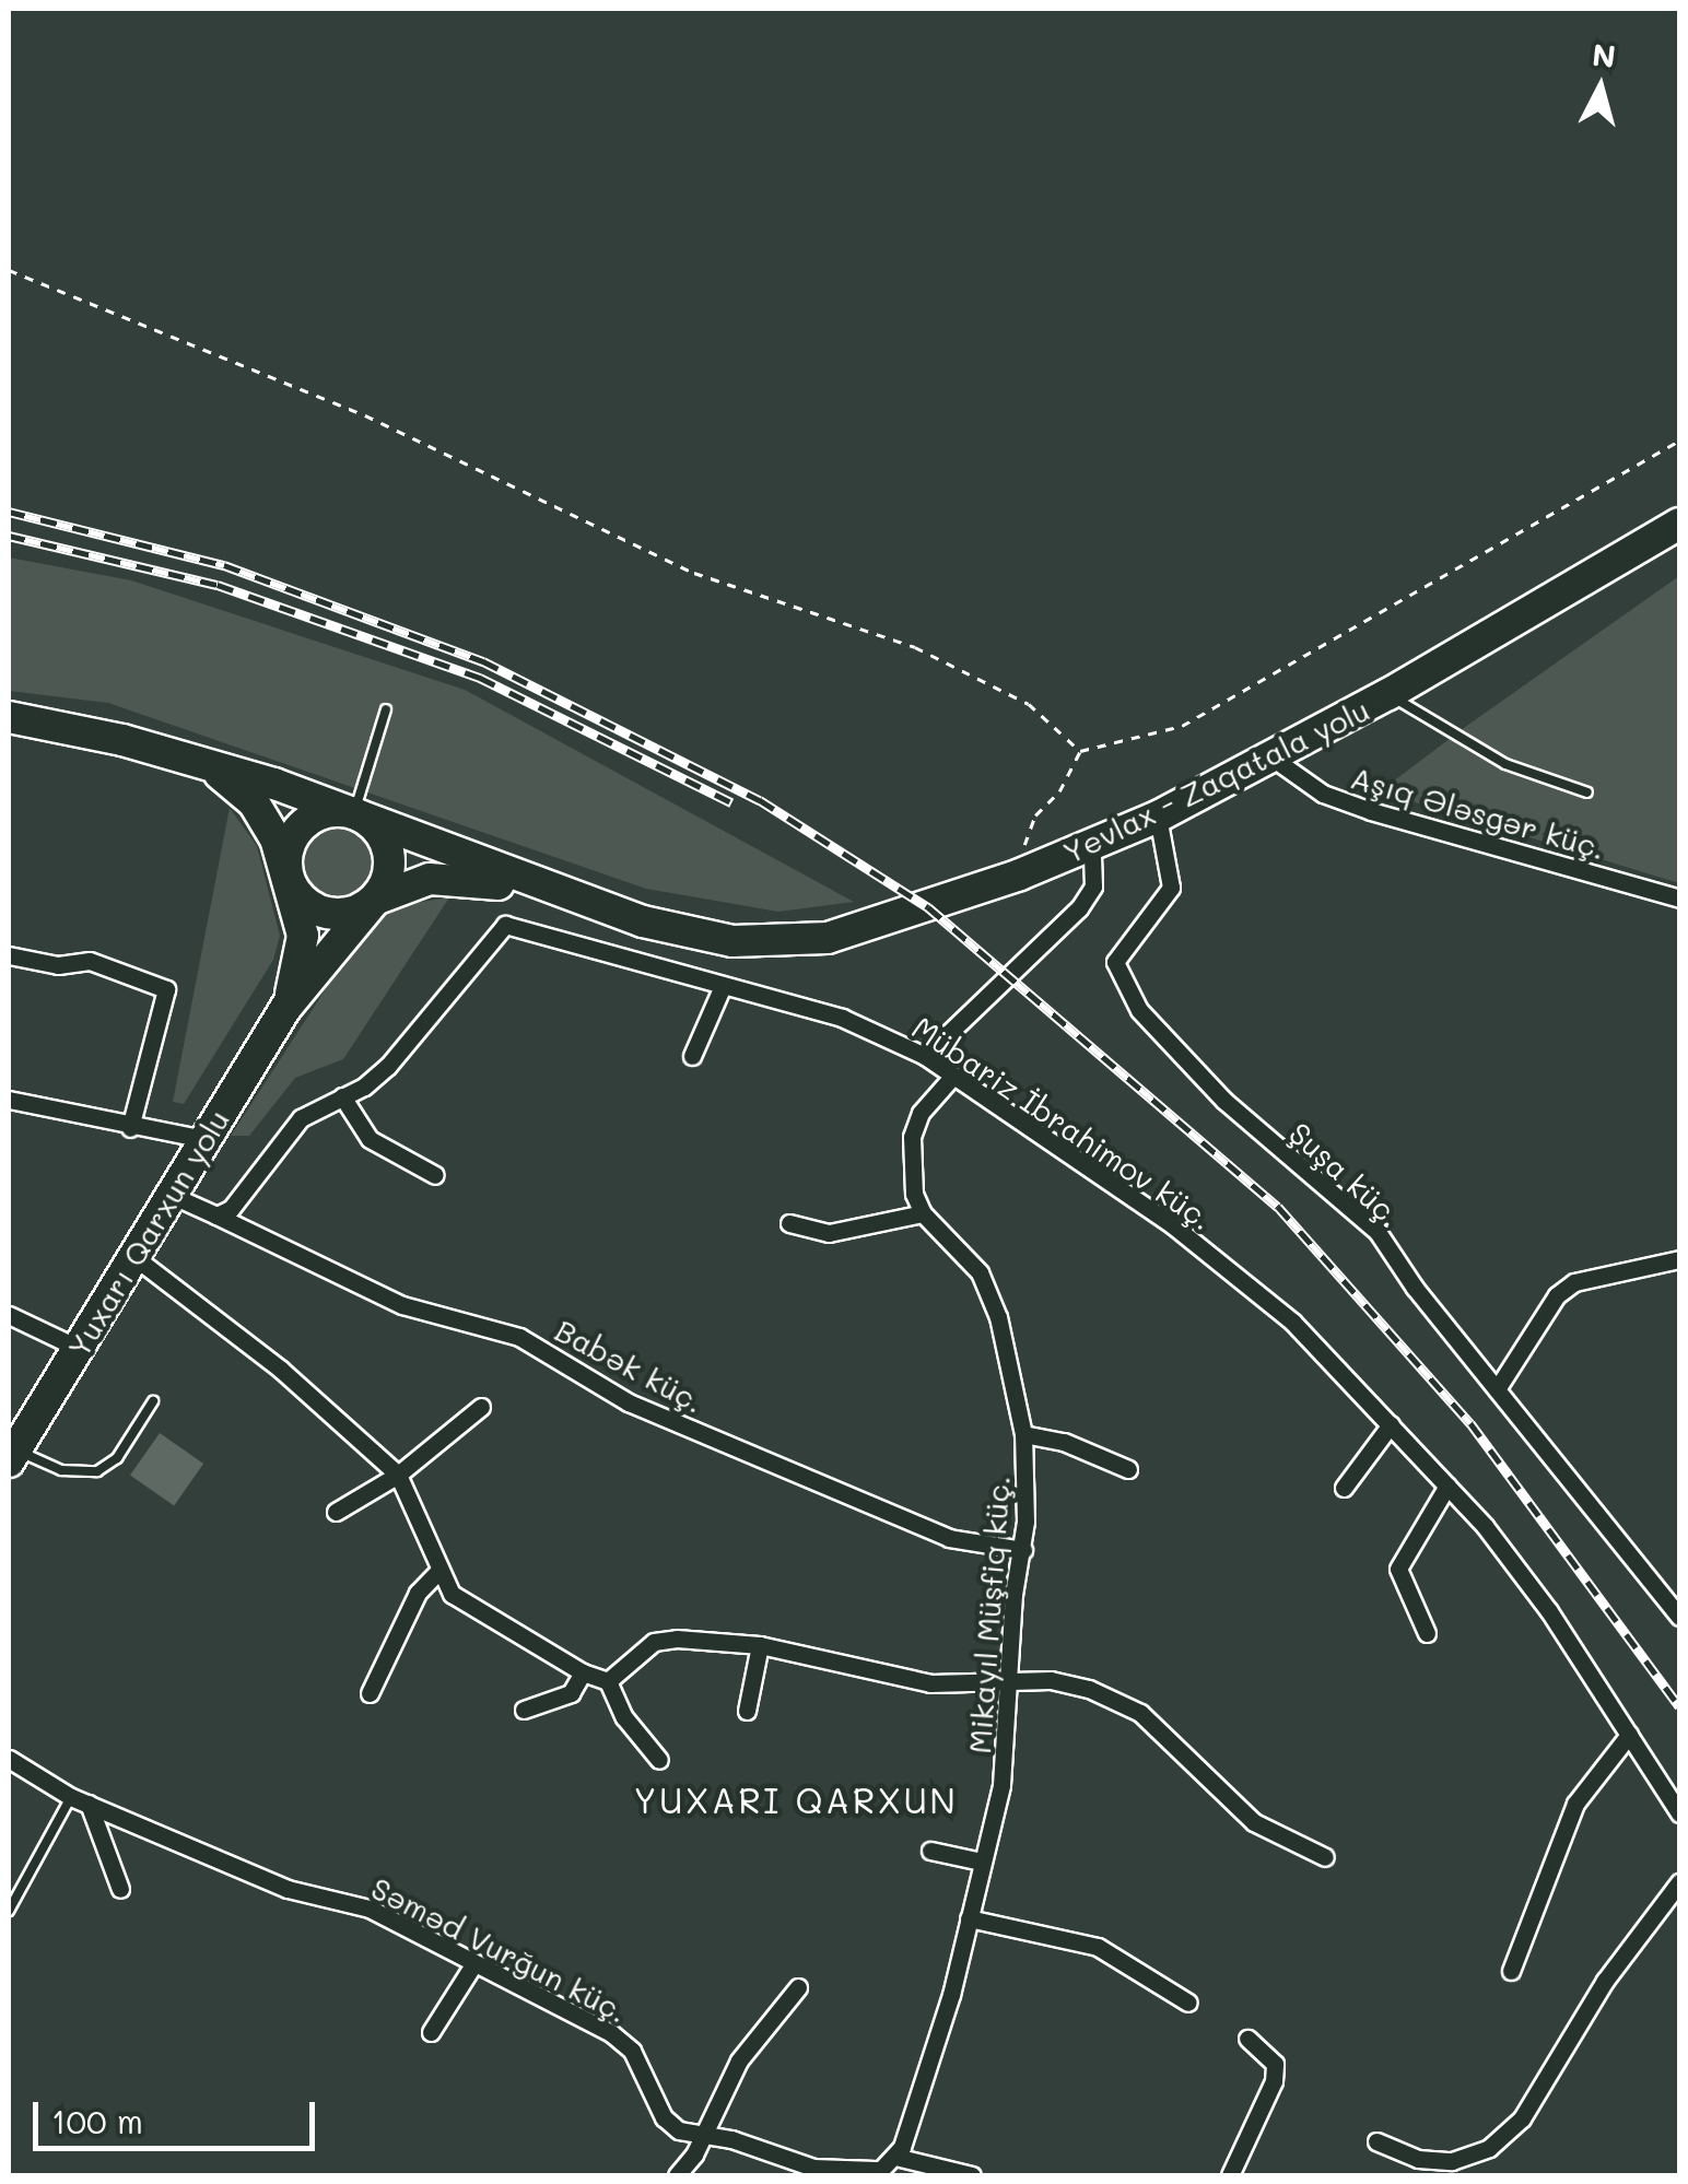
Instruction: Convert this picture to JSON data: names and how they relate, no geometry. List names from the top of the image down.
{
  "streets": {
    "highway": ["Yevlax - Zaqatala yolu", "Yuxarı Qarxun yolu"],
    "street": [
      "Aşıq Ələsgər küç.",
      "Mübariz İbrahimov küç.",
      "Şuşa küç.",
      "Babək küç.",
      "Mikayıl Müşfiq küç.",
      "Səməd Vurğun küç."
    ]
  },
  "crossings": [
    ["Yevlax - Zaqatala yolu", "Aşıq Ələsgər küç."],
    ["Yevlax - Zaqatala yolu", "Şuşa küç."],
    ["Mübariz İbrahimov küç.", "Babək küç."],
    ["Babək küç.", "Mikayıl Müşfiq küç."]
  ],
  "districts": ["YUXARI QARXUN"],
  "scale_bar": "100 m",
  "north": "top"
}
